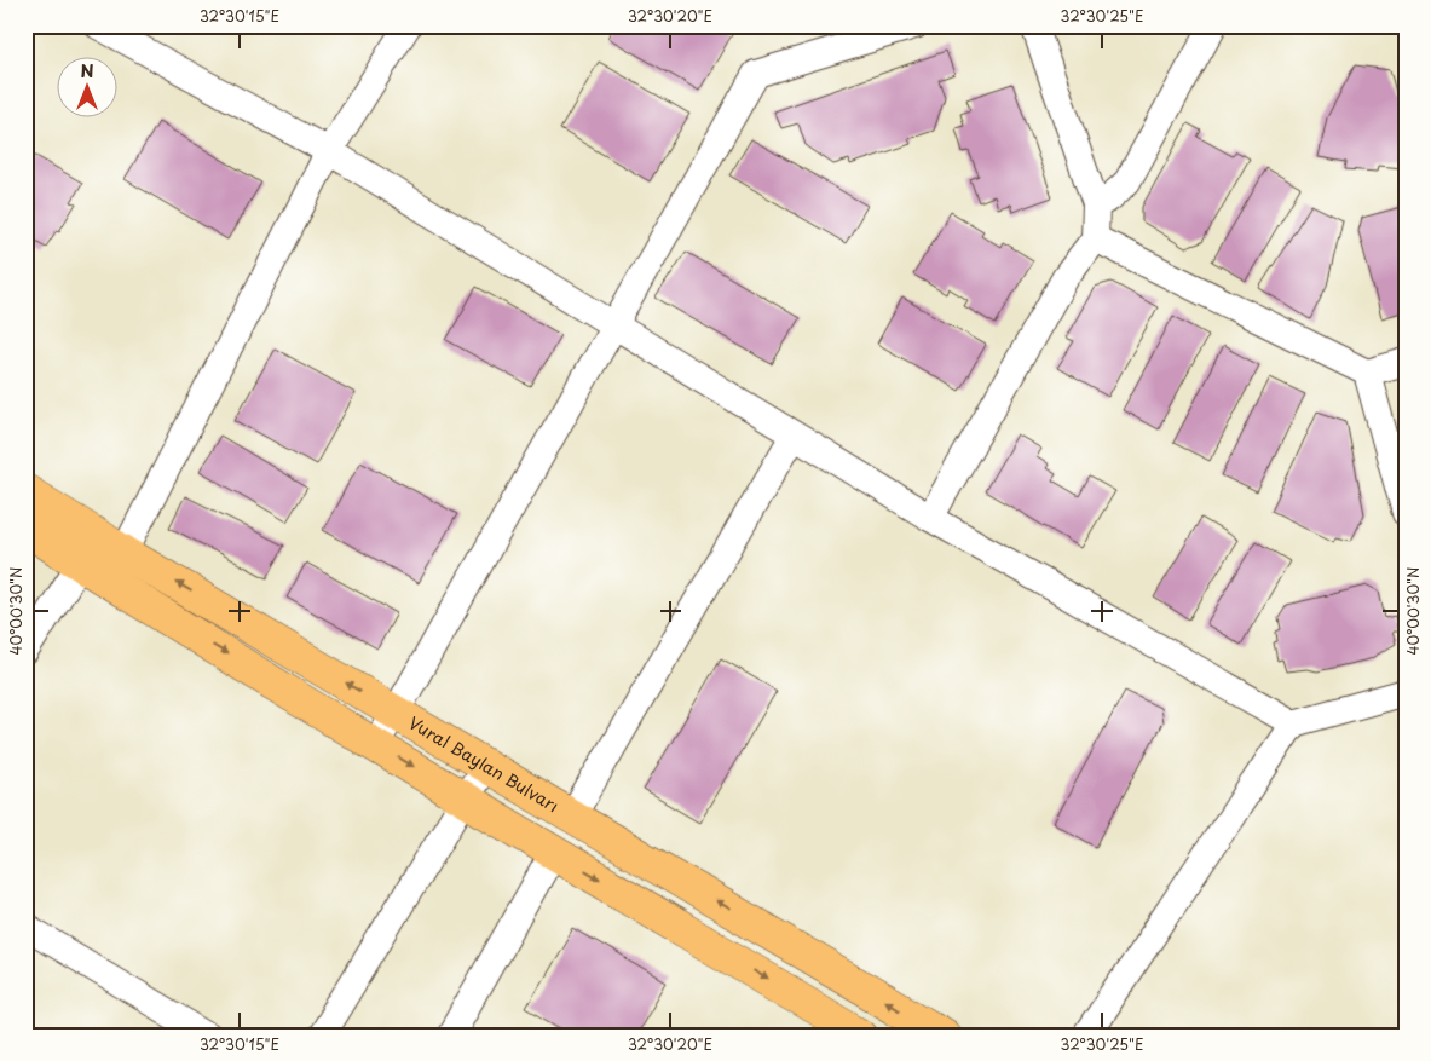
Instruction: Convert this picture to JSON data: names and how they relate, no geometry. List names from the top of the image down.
{
  "streets": {
    "main road": ["Vural Baylan Bulvarı"]
  },
  "north": "top",
  "coordinates": [
    "32°30'15\"E",
    "32°30'20\"E",
    "32°30'25\"E",
    "40°00'30\"N"
  ]
}
